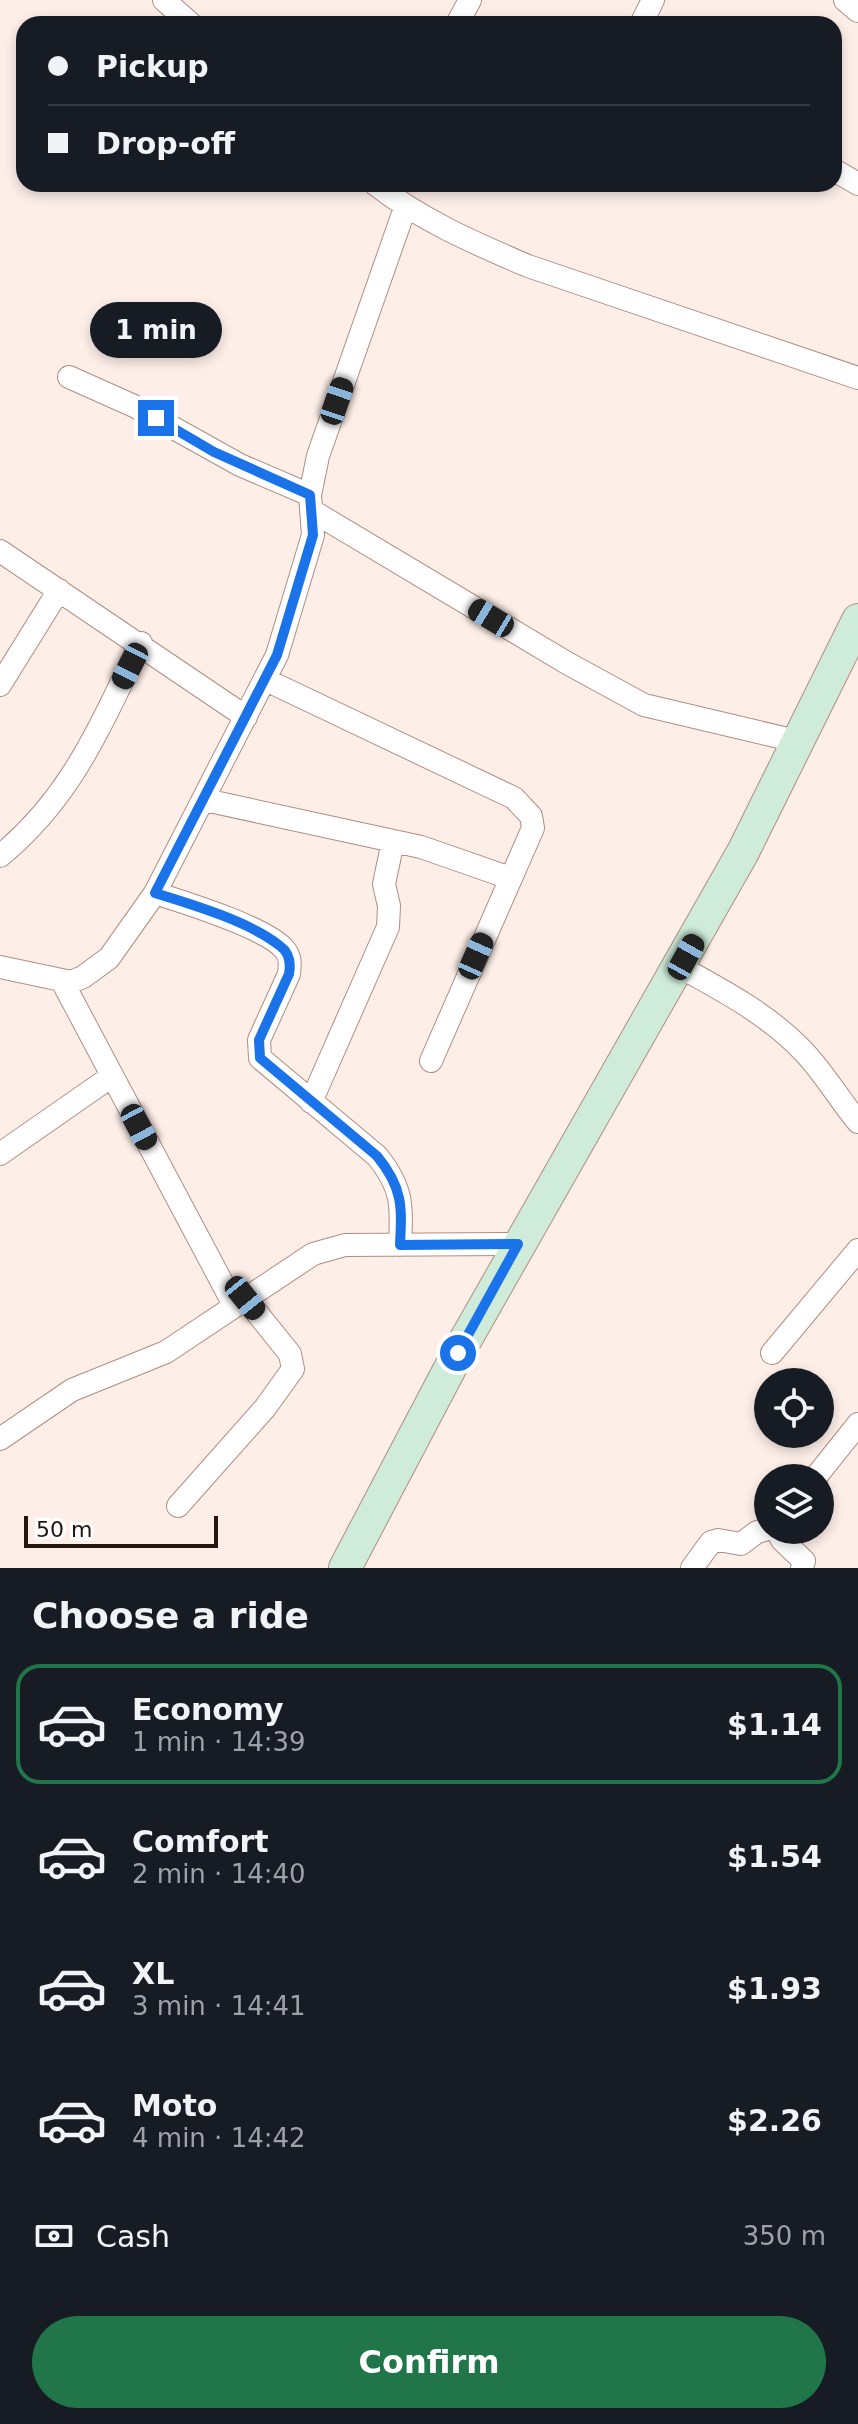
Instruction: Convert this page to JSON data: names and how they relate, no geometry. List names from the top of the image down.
{
  "scale_bar": "50 m",
  "page": {
    "banner": ["Pickup", "Drop-off"],
    "bubble": "1 min",
    "scale": "50 m",
    "heading": "Choose a ride",
    "list": [
      {
        "name": "Economy",
        "note": "1 min · 14:39",
        "value": "$1.14"
      },
      {
        "name": "Comfort",
        "note": "2 min · 14:40",
        "value": "$1.54"
      },
      {
        "name": "XL",
        "note": "3 min · 14:41",
        "value": "$1.93"
      },
      {
        "name": "Moto",
        "note": "4 min · 14:42",
        "value": "$2.26"
      }
    ],
    "pay": ["Cash", "350 m"],
    "buttons": "Confirm"
  }
}
